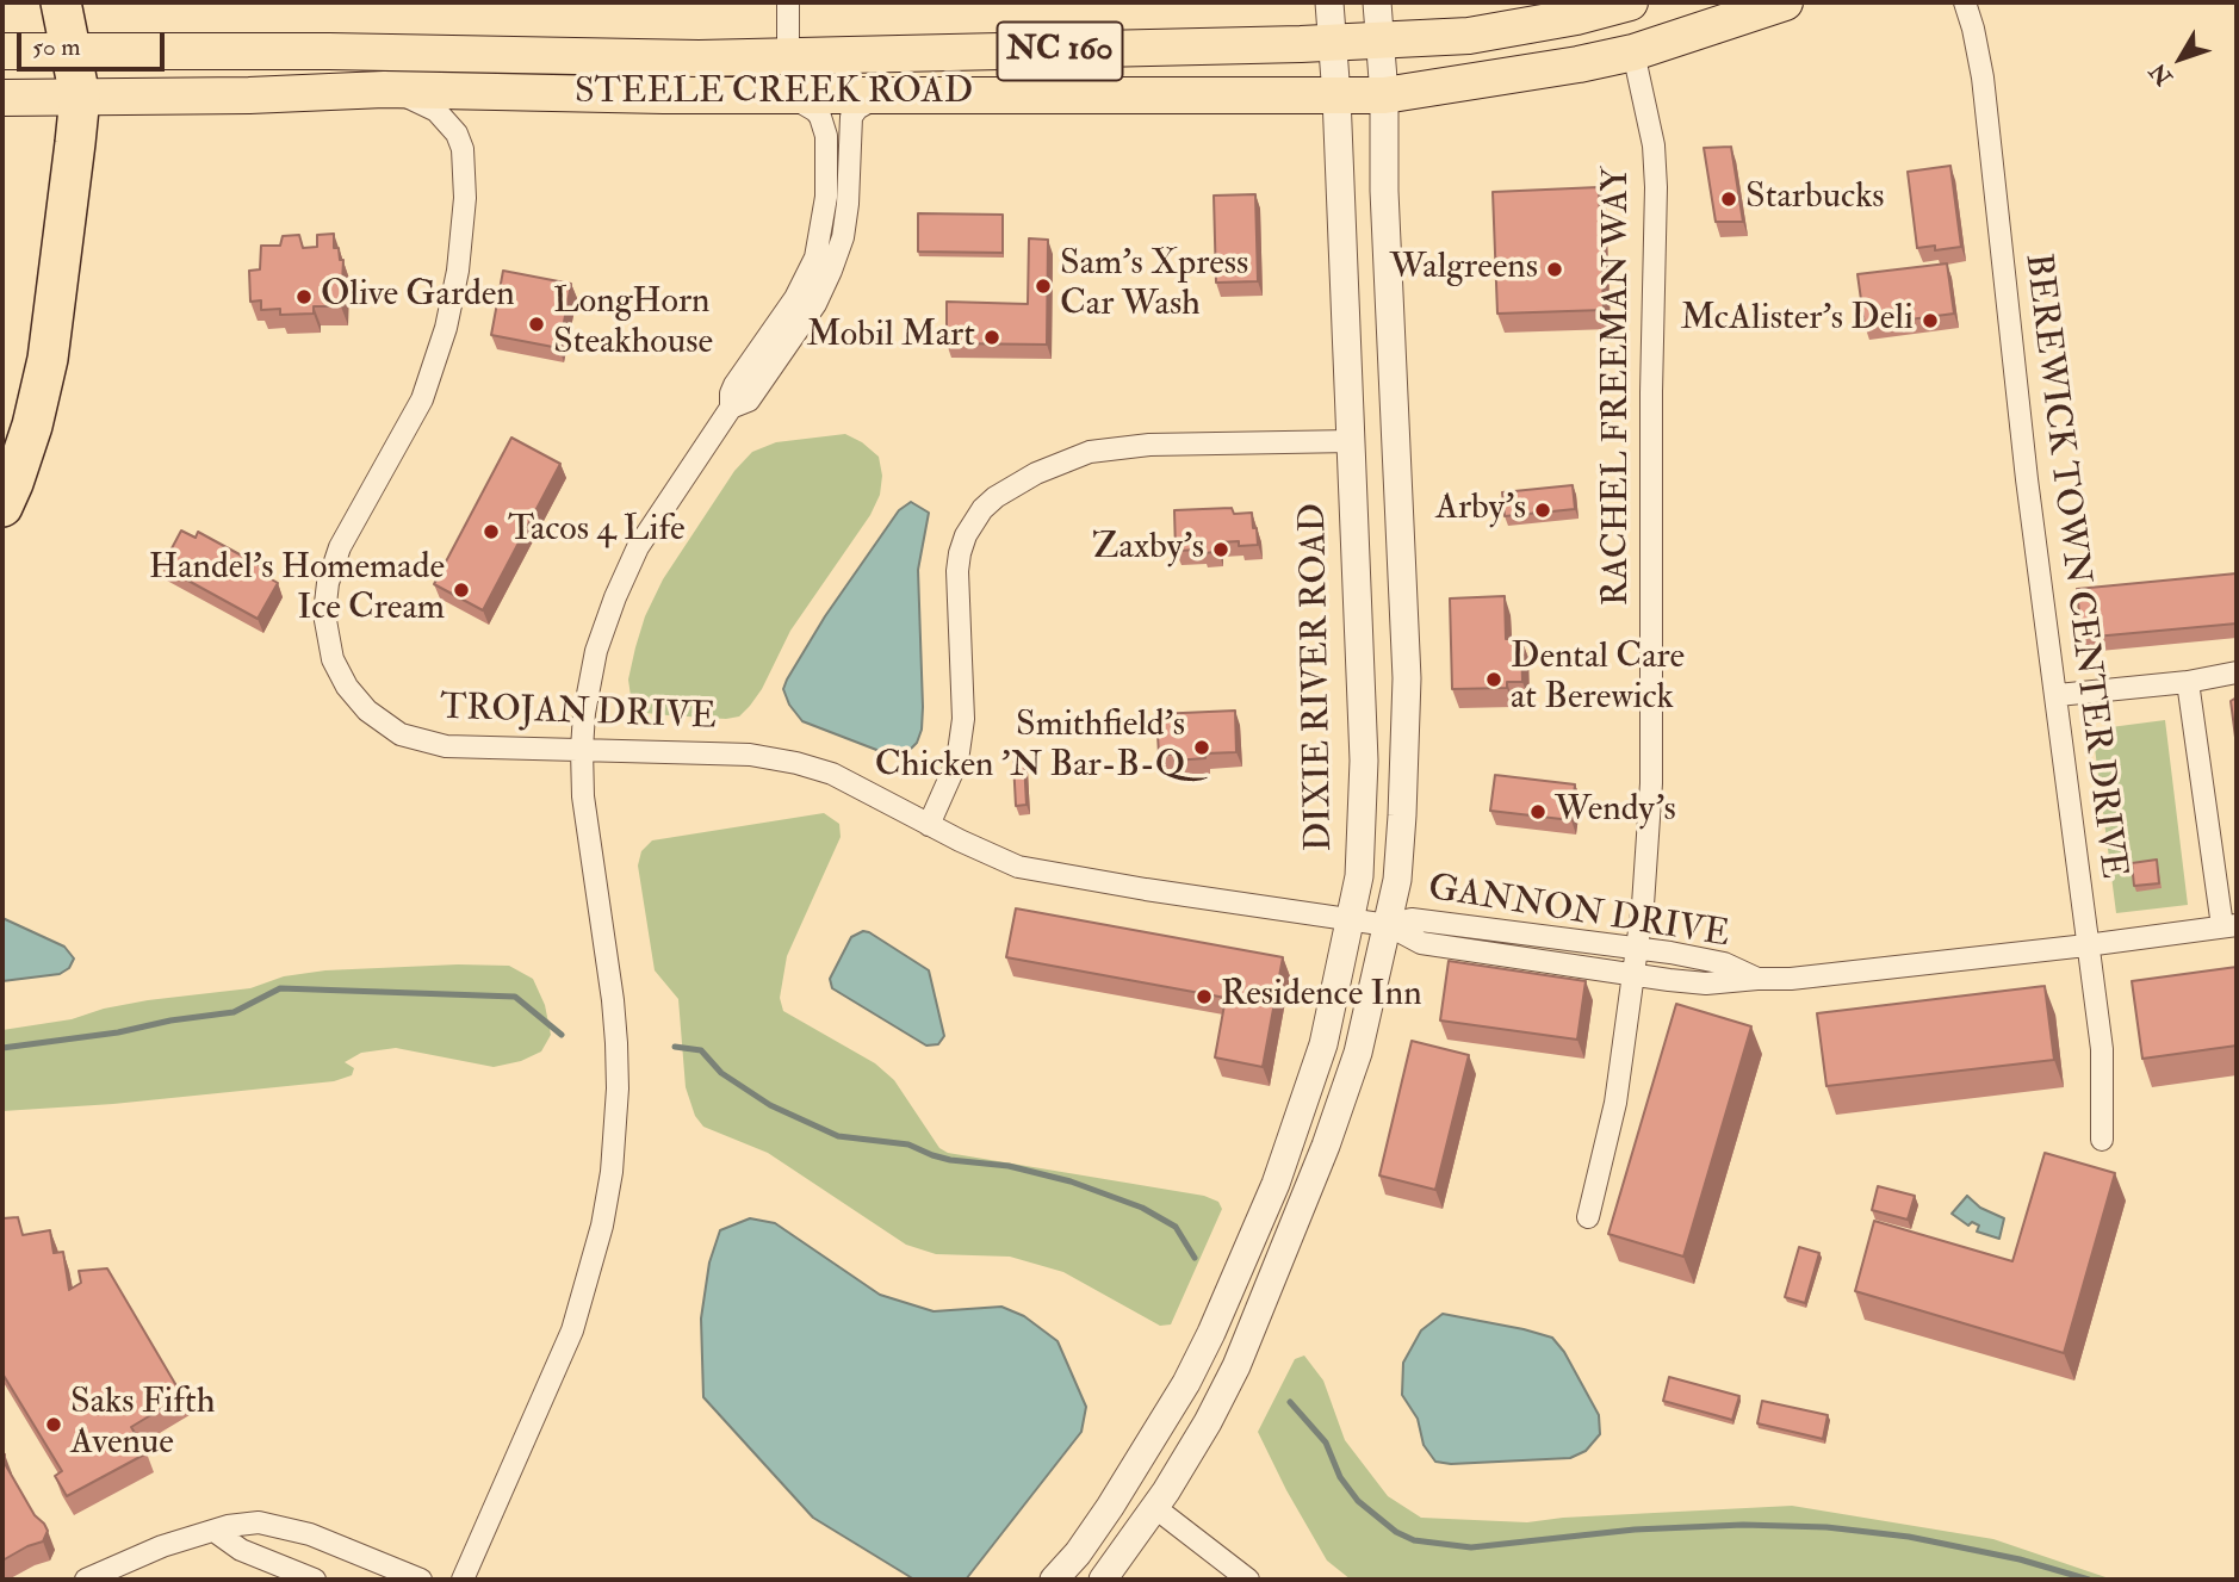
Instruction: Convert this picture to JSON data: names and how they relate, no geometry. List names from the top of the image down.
{
  "streets": {
    "main road": ["NC 160", "STEELE CREEK ROAD"],
    "street": [
      "RACHEL FREEMAN WAY",
      "BEREWICK TOWN CENTER DRIVE",
      "DIXIE RIVER ROAD",
      "TROJAN DRIVE",
      "GANNON DRIVE"
    ]
  },
  "crossings": [
    ["STEELE CREEK ROAD", "RACHEL FREEMAN WAY"],
    ["STEELE CREEK ROAD", "DIXIE RIVER ROAD"],
    ["STEELE CREEK ROAD", "TROJAN DRIVE"],
    ["RACHEL FREEMAN WAY", "GANNON DRIVE"],
    ["BEREWICK TOWN CENTER DRIVE", "GANNON DRIVE"],
    ["DIXIE RIVER ROAD", "TROJAN DRIVE"],
    ["DIXIE RIVER ROAD", "GANNON DRIVE"],
    ["TROJAN DRIVE", "GANNON DRIVE"]
  ],
  "places": [
    "Starbucks",
    "Walgreens",
    "Sam's Xpress Car Wash",
    "Olive Garden",
    "McAlister's Deli",
    "LongHorn Steakhouse",
    "Mobil Mart",
    "Arby's",
    "Tacos 4 Life",
    "Zaxby's",
    "Handel's Homemade Ice Cream",
    "Dental Care at Berewick",
    "Smithfield's Chicken 'N Bar-B-Q",
    "Wendy's",
    "Residence Inn",
    "Saks Fifth Avenue"
  ],
  "scale_bar": "50 m",
  "north": "bottom left"
}
